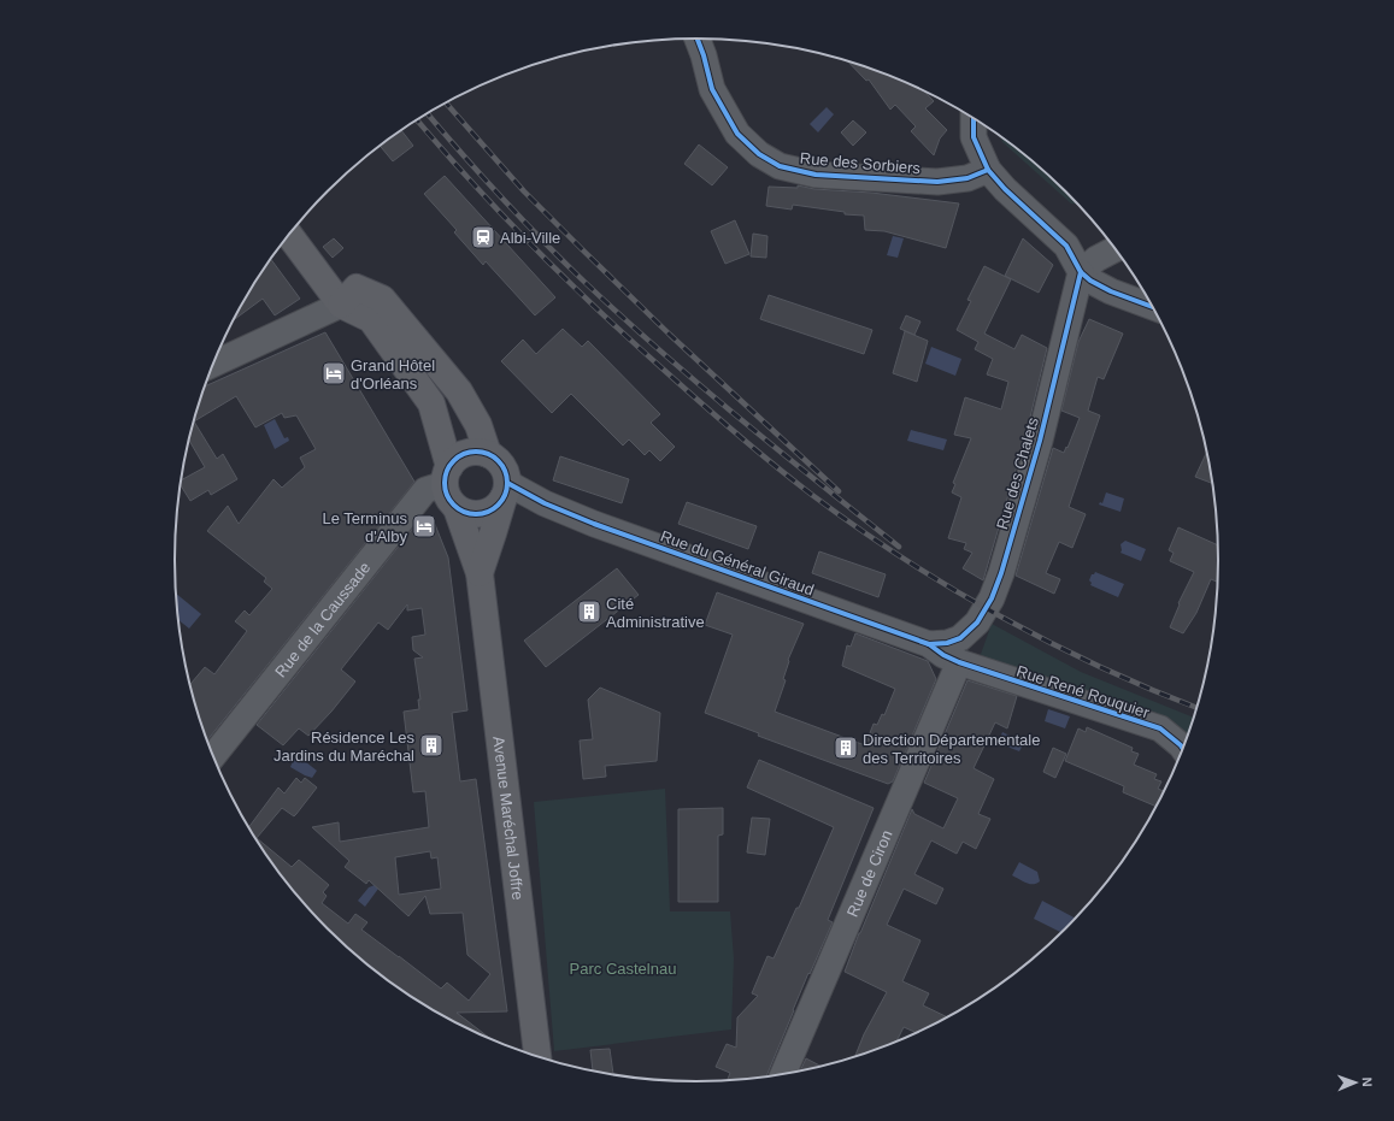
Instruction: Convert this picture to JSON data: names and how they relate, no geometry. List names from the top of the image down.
{
  "streets": {
    "main road": ["Avenue Maréchal Joffre"],
    "street": [
      "Rue des Sorbiers",
      "Rue des Chalets",
      "Rue du Général Giraud",
      "Rue de la Caussade",
      "Rue René Rouquier",
      "Rue de Ciron"
    ]
  },
  "crossings": [
    ["Rue des Chalets", "Rue du Général Giraud"],
    ["Rue du Général Giraud", "Rue de la Caussade"],
    ["Rue du Général Giraud", "Rue René Rouquier"],
    ["Rue du Général Giraud", "Rue de Ciron"],
    ["Rue René Rouquier", "Rue de Ciron"]
  ],
  "parks": ["Parc Castelnau"],
  "places": {
    "station": ["Albi-Ville"],
    "hotel": ["Grand Hôtel d'Orléans", "Le Terminus d'Alby"],
    "building": ["Cité Administrative", "Résidence Les Jardins du Maréchal", "Direction Départementale des Territoires"]
  },
  "north": "right"
}
